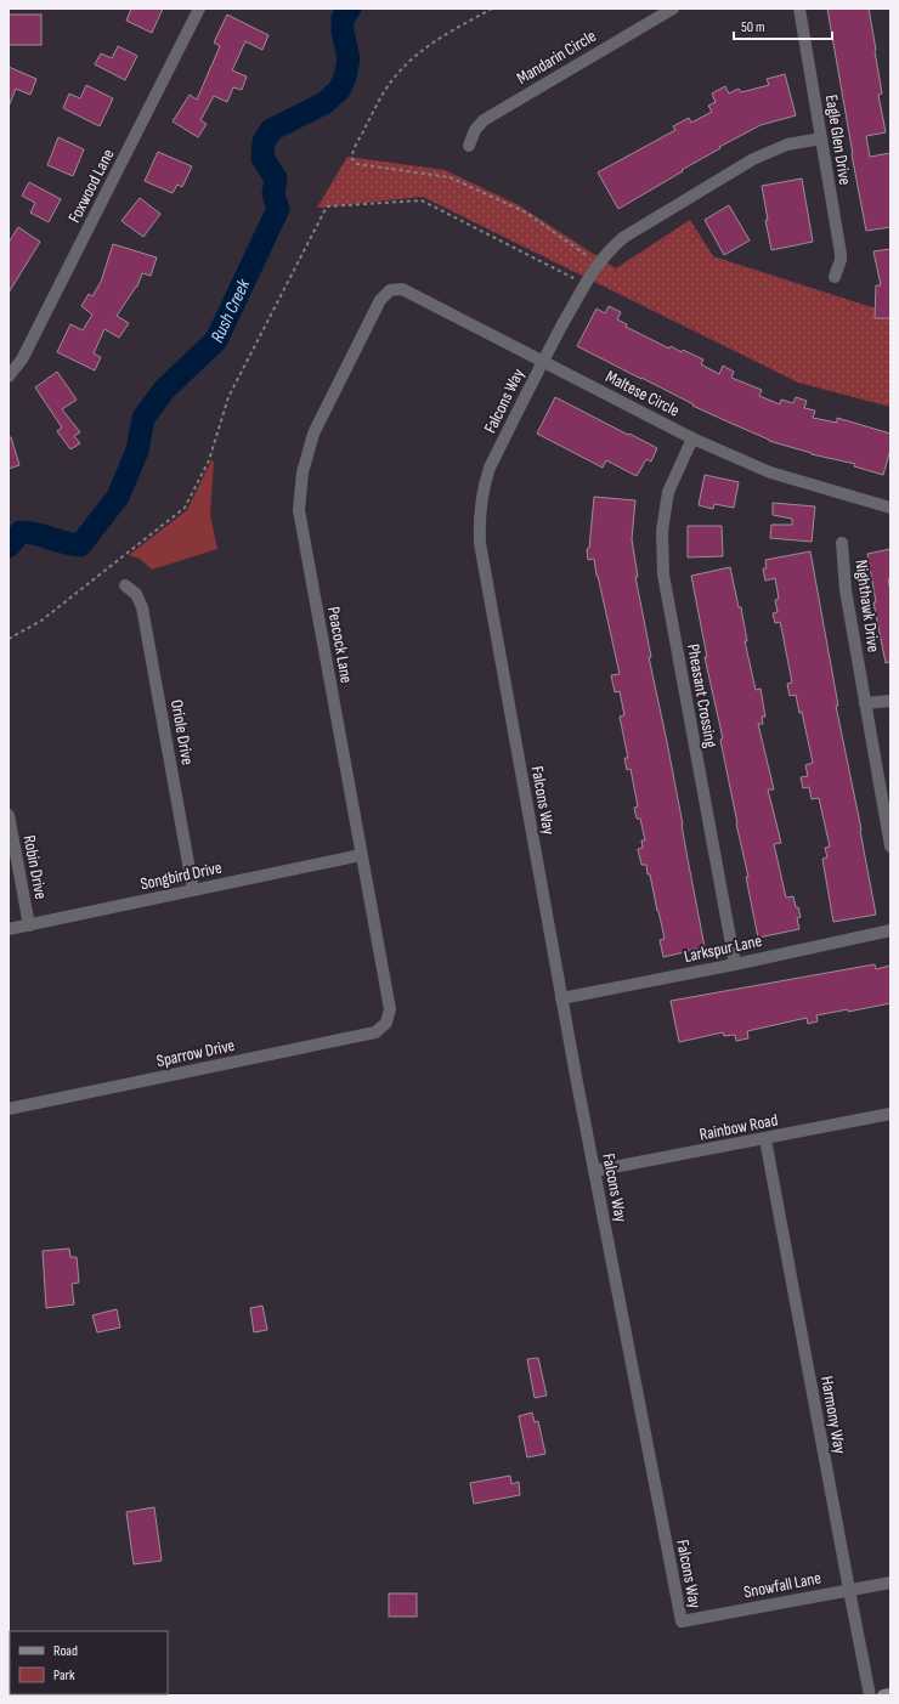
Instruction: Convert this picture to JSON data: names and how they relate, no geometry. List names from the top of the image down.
{
  "streets": {
    "street": [
      "Mandarin Circle",
      "Eagle Glen Drive",
      "Foxwood Lane",
      "Maltese Circle",
      "Falcons Way",
      "Nighthawk Drive",
      "Peacock Lane",
      "Pheasant Crossing",
      "Oriole Drive",
      "Robin Drive",
      "Songbird Drive",
      "Larkspur Lane",
      "Sparrow Drive",
      "Rainbow Road",
      "Harmony Way",
      "Snowfall Lane"
    ]
  },
  "crossings": [
    ["Eagle Glen Drive", "Falcons Way"],
    ["Maltese Circle", "Falcons Way"],
    ["Maltese Circle", "Peacock Lane"],
    ["Maltese Circle", "Pheasant Crossing"],
    ["Falcons Way", "Larkspur Lane"],
    ["Falcons Way", "Rainbow Road"],
    ["Falcons Way", "Snowfall Lane"],
    ["Peacock Lane", "Songbird Drive"],
    ["Peacock Lane", "Sparrow Drive"],
    ["Pheasant Crossing", "Larkspur Lane"],
    ["Oriole Drive", "Songbird Drive"],
    ["Robin Drive", "Songbird Drive"],
    ["Rainbow Road", "Harmony Way"],
    ["Harmony Way", "Snowfall Lane"]
  ],
  "water": ["Rush Creek"],
  "legend": ["Road", "Park"],
  "scale_bar": "50 m"
}
